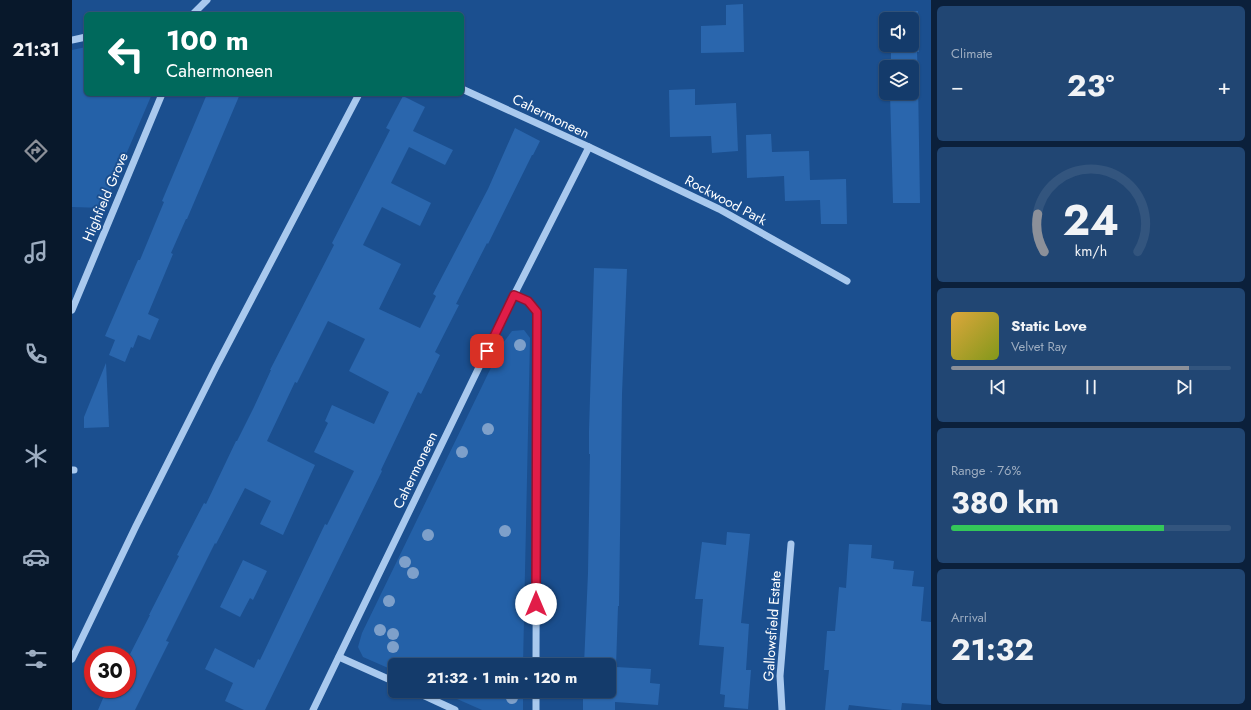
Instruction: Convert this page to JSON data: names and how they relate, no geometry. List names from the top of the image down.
{
  "streets": {
    "street": [
      "Cahermoneen",
      "Highfield Grove",
      "Rockwood Park",
      "Gallowsfield Estate"
    ]
  },
  "crossings": [
    ["Cahermoneen", "Rockwood Park"]
  ],
  "page": {
    "tabs": "21:31",
    "tile": [
      "Climate",
      ["Range · 76%", "380 km"],
      ["Arrival", "21:32"]
    ],
    "turn": ["100 m", "Cahermoneen"],
    "heat": ["−", "23°", "+"],
    "song": ["Static Love", "Velvet Ray"],
    "limit": "30",
    "trip": "21:32 · 1 min · 120 m",
    "gauge": ["24", "km/h"]
  }
}
